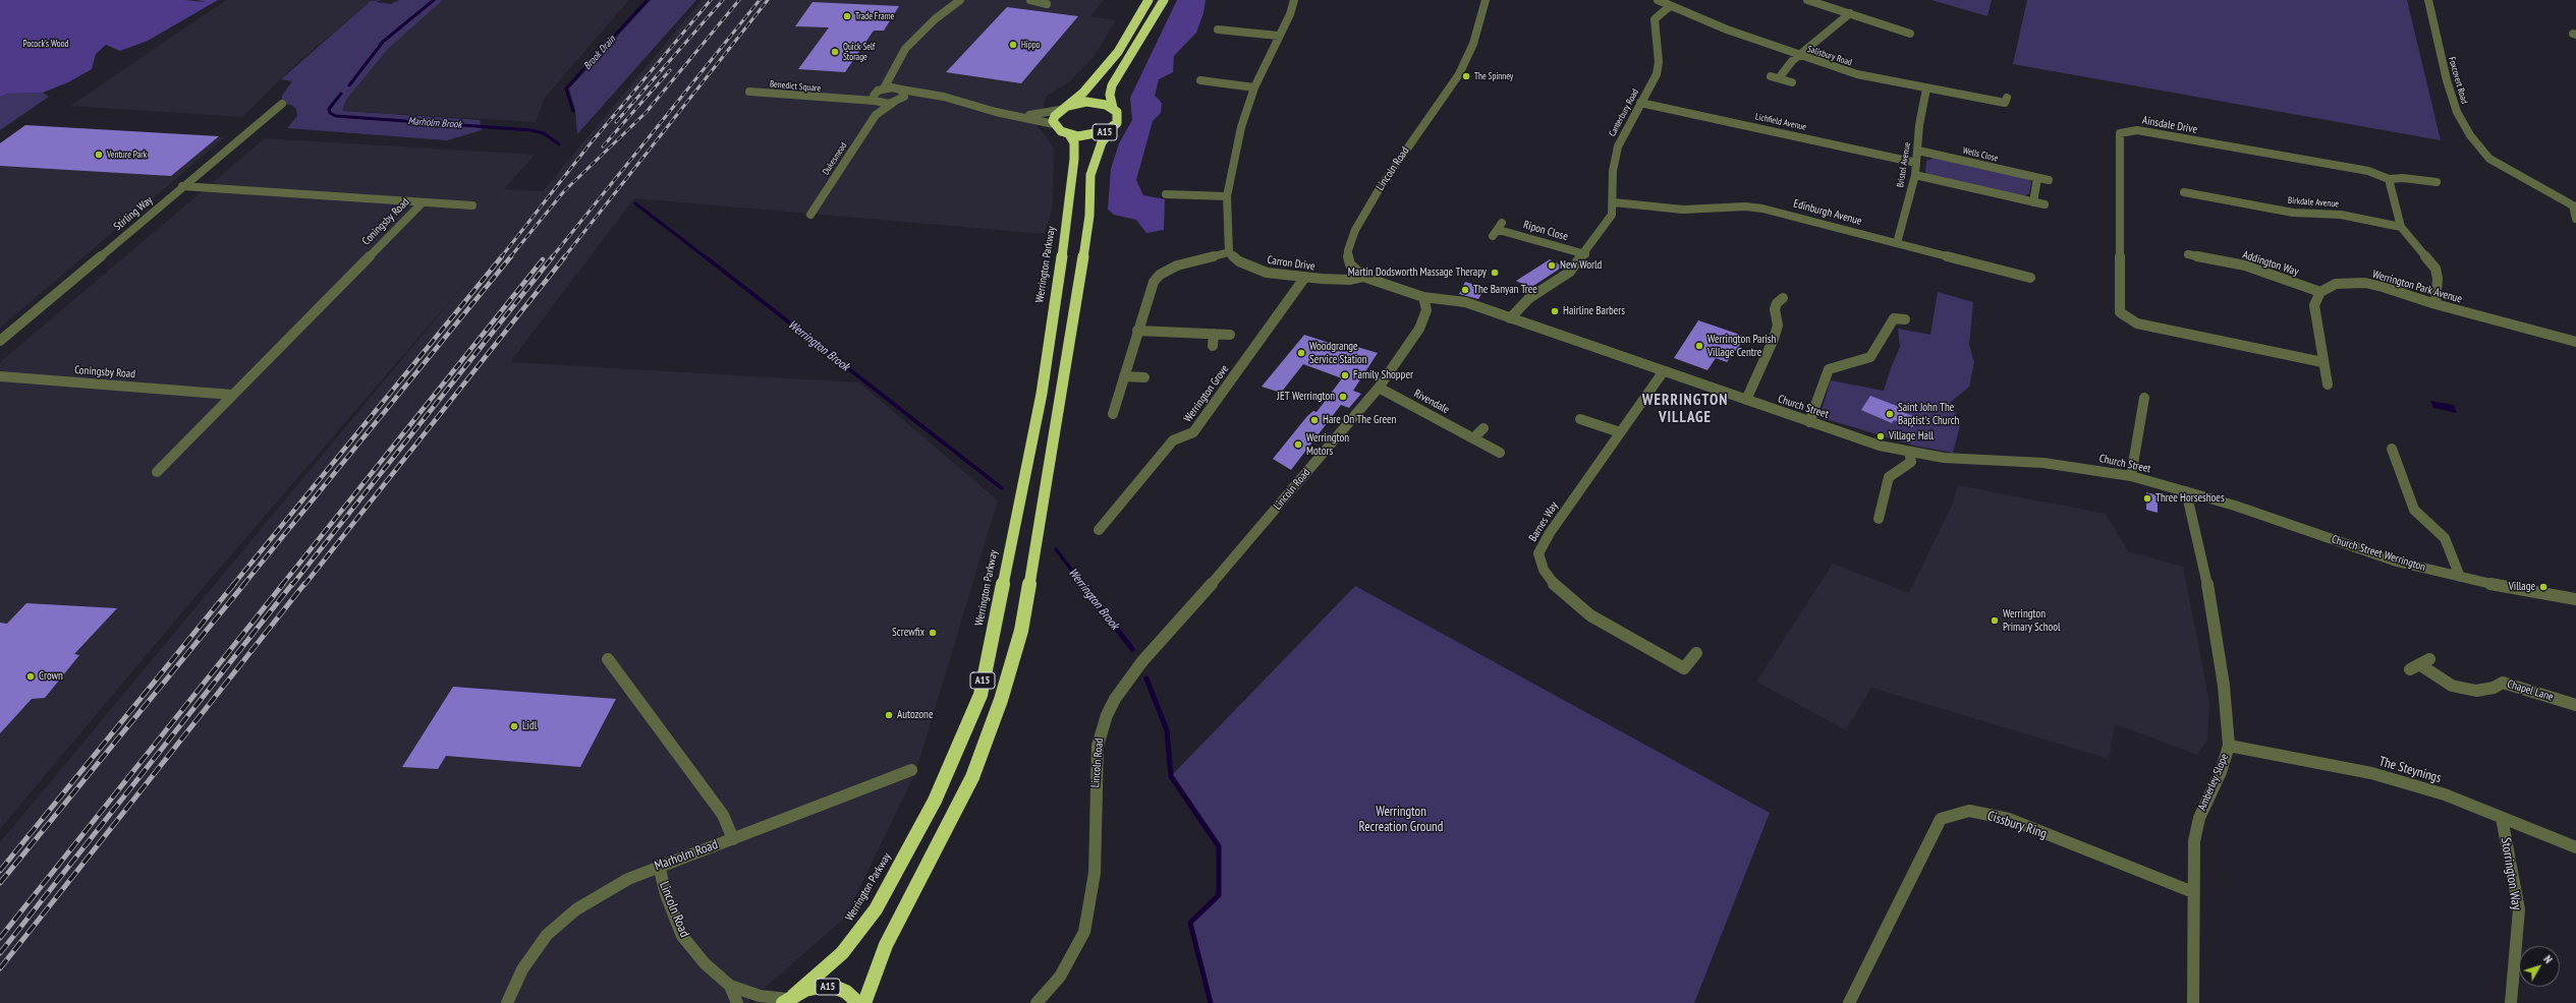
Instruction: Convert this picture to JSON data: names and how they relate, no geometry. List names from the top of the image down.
{
  "streets": {
    "highway": ["A15", "Werrington Parkway"],
    "street": [
      "Salisbury Road",
      "Foxcovert Road",
      "Benedict Square",
      "Canterbury Road",
      "Lichfield Avenue",
      "Ainsdale Drive",
      "Wells Close",
      "Dukesmead",
      "Bristol Avenue",
      "Lincoln Road",
      "Birkdale Avenue",
      "Edinburgh Avenue",
      "Stirling Way",
      "Coningsby Road",
      "Ripon Close",
      "Carron Drive",
      "Addington Way",
      "Werrington Park Avenue",
      "Werrington Grove",
      "Rivendale",
      "Church Street",
      "Barnes Way",
      "Church Street Werrington",
      "Chapel Lane",
      "The Steynings",
      "Amberley Slope",
      "Cissbury Ring",
      "Marholm Road",
      "Storrington Way"
    ]
  },
  "crossings": [
    ["Salisbury Road", "Canterbury Road"],
    ["Salisbury Road", "Bristol Avenue"],
    ["Benedict Square", "Dukesmead"],
    ["Canterbury Road", "Lichfield Avenue"],
    ["Canterbury Road", "Edinburgh Avenue"],
    ["Canterbury Road", "Ripon Close"],
    ["Canterbury Road", "Church Street"],
    ["Lichfield Avenue", "Bristol Avenue"],
    ["A15", "Lincoln Road"],
    ["A15", "Werrington Parkway"],
    ["Wells Close", "Bristol Avenue"],
    ["Bristol Avenue", "Edinburgh Avenue"],
    ["Lincoln Road", "Carron Drive"],
    ["Lincoln Road", "Werrington Parkway"],
    ["Lincoln Road", "Rivendale"],
    ["Lincoln Road", "Church Street"],
    ["Lincoln Road", "Marholm Road"],
    ["Stirling Way", "Coningsby Road"],
    ["Carron Drive", "Werrington Grove"],
    ["Addington Way", "Werrington Park Avenue"],
    ["Church Street", "Barnes Way"],
    ["Church Street", "Church Street Werrington"],
    ["Church Street", "Amberley Slope"],
    ["Church Street Werrington", "Amberley Slope"],
    ["The Steynings", "Amberley Slope"],
    ["The Steynings", "Storrington Way"],
    ["Amberley Slope", "Cissbury Ring"]
  ],
  "districts": ["WERRINGTON VILLAGE"],
  "water": ["Brook Drain", "Marholm Brook", "Werrington Brook"],
  "parks": ["Pocock's Wood", "Werrington Recreation Ground"],
  "places": [
    "Trade Frame",
    "Hippo",
    "Quick Self Storage",
    "The Spinney",
    "Venture Park",
    "New World",
    "Martin Dodsworth Massage Therapy",
    "The Banyan Tree",
    "Hairline Barbers",
    "Werrington Parish Village Centre",
    "Woodgrange Service Station",
    "Family Shopper",
    "JET Werrington",
    "Saint John The Baptist's Church",
    "Hare On The Green",
    "Village Hall",
    "Werrington Motors",
    "Three Horseshoes",
    "Village",
    "Werrington Primary School",
    "Screwfix",
    "Crown",
    "Autozone",
    "Lidl"
  ],
  "north": "top right"
}
